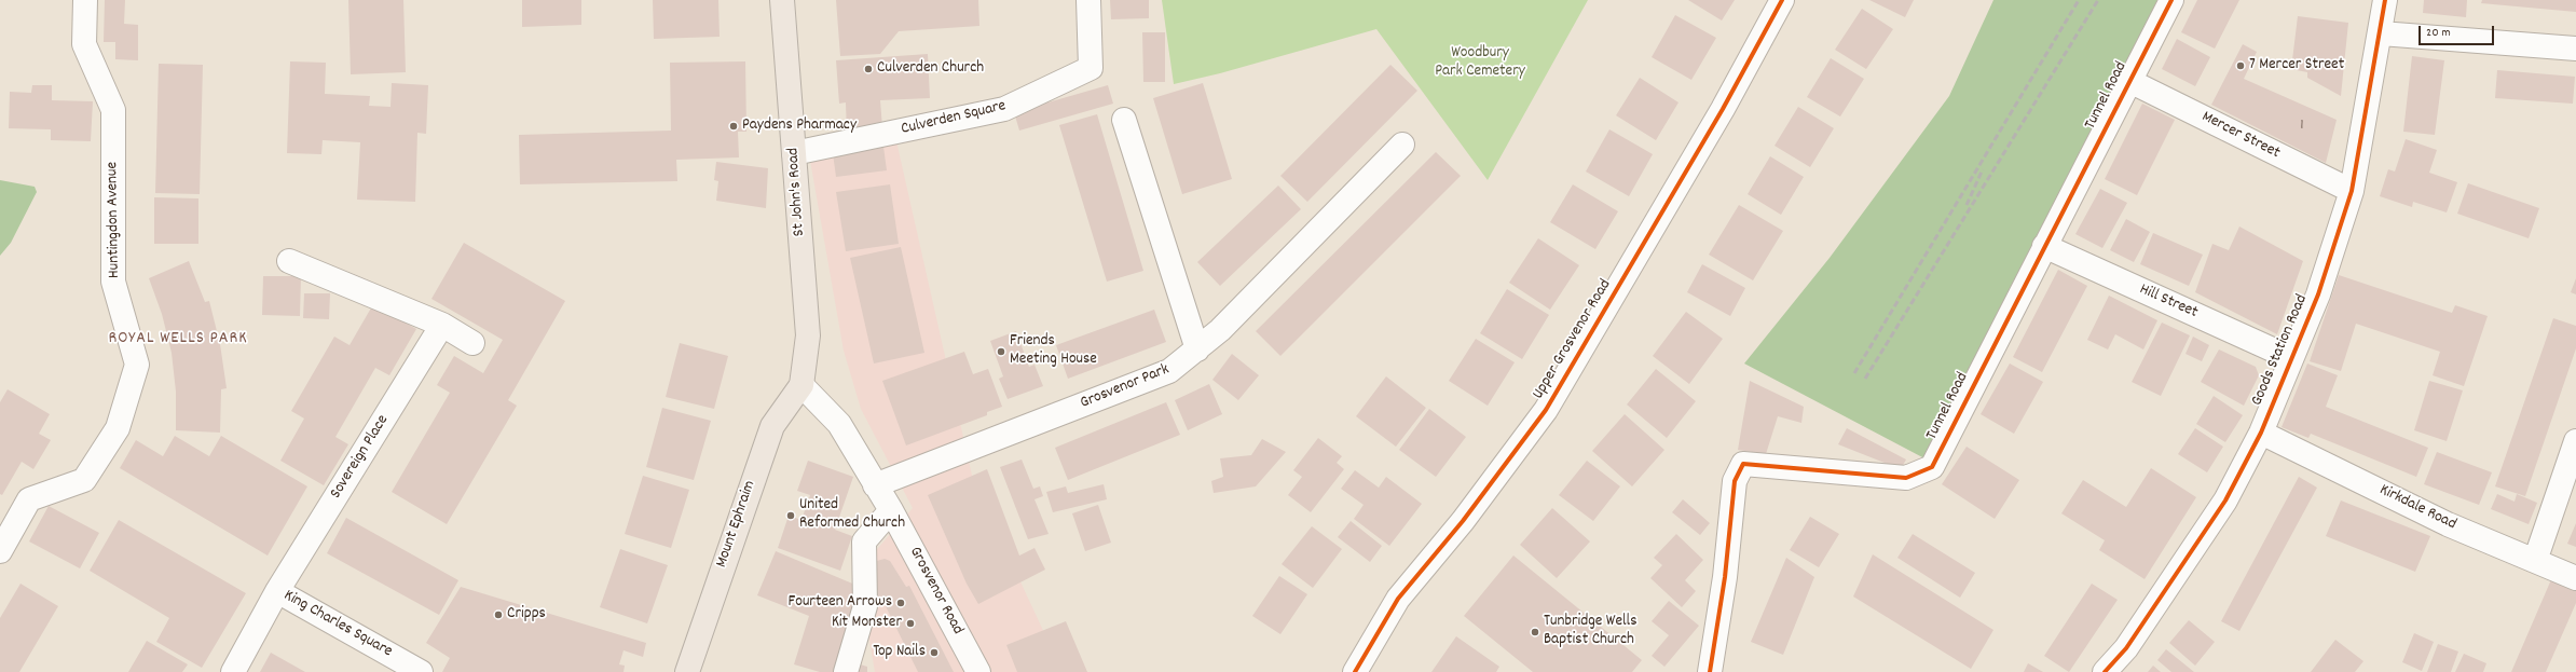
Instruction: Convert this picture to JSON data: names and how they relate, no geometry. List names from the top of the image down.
{
  "streets": {
    "highway": ["St John's Road", "Mount Ephraim"],
    "street": [
      "Tunnel Road",
      "Culverden Square",
      "Mercer Street",
      "Huntingdon Avenue",
      "Hill Street",
      "Upper Grosvenor Road",
      "Goods Station Road",
      "Grosvenor Park",
      "Sovereign Place",
      "Kirkdale Road",
      "Grosvenor Road",
      "King Charles Square"
    ]
  },
  "crossings": [
    ["Tunnel Road", "Mercer Street"],
    ["Tunnel Road", "Hill Street"],
    ["Culverden Square", "St John's Road"],
    ["Mercer Street", "Goods Station Road"],
    ["St John's Road", "Mount Ephraim"],
    ["St John's Road", "Grosvenor Road"],
    ["Hill Street", "Goods Station Road"],
    ["Goods Station Road", "Kirkdale Road"],
    ["Grosvenor Park", "Grosvenor Road"],
    ["Sovereign Place", "King Charles Square"],
    ["Mount Ephraim", "Grosvenor Road"]
  ],
  "districts": ["ROYAL WELLS PARK"],
  "parks": ["Woodbury Park Cemetery"],
  "places": [
    "7 Mercer Street",
    "Culverden Church",
    "Paydens Pharmacy",
    "Friends Meeting House",
    "United Reformed Church",
    "Fourteen Arrows",
    "Cripps",
    "Kit Monster",
    "Tunbridge Wells Baptist Church",
    "Top Nails"
  ],
  "house_numbers": ["1"],
  "scale_bar": "20 m"
}
